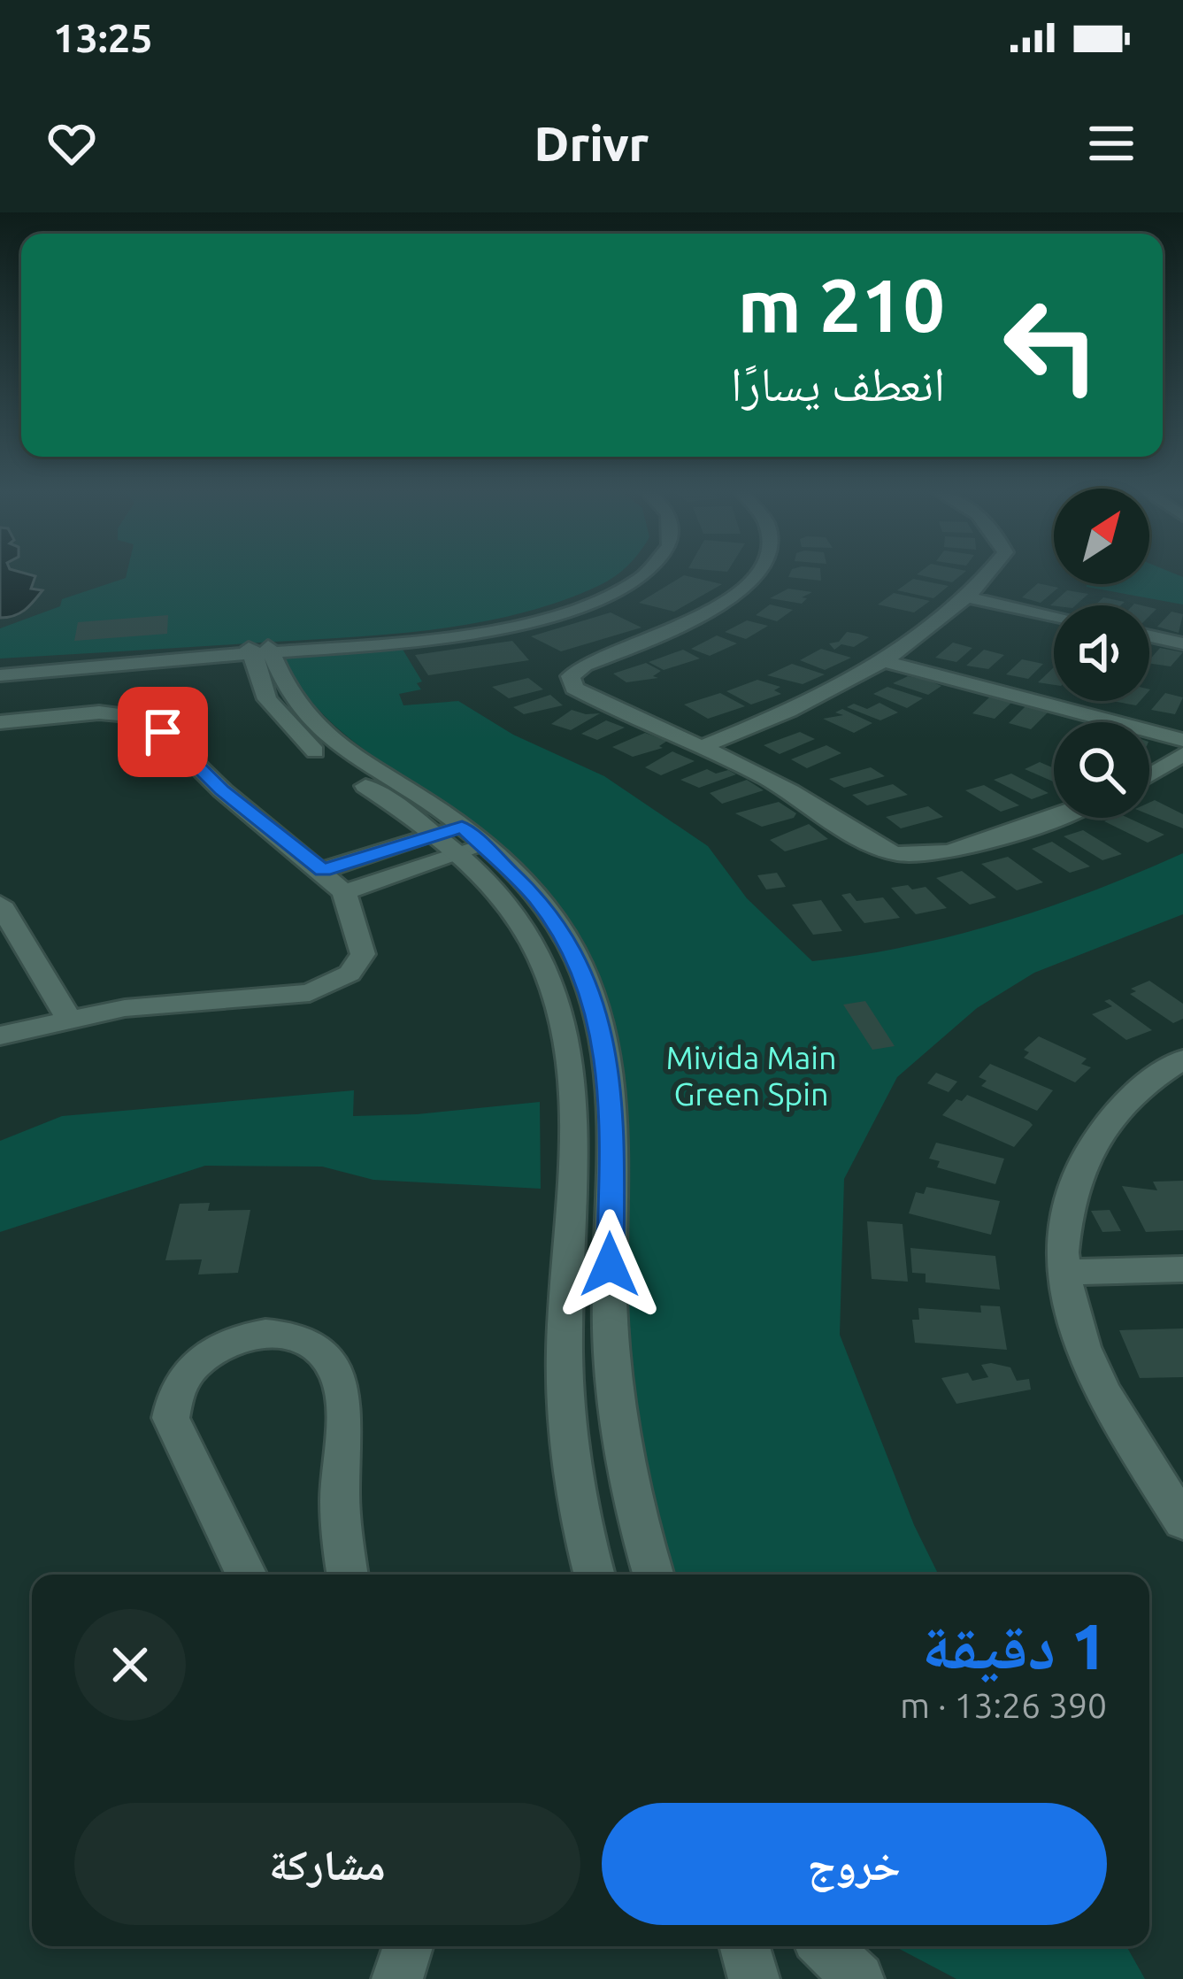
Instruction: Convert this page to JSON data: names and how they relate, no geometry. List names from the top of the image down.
{
  "parks": ["Mivida Main Green Spin"],
  "north": "top right",
  "page": {
    "status": "13:25",
    "header": "Drivr",
    "turn": ["210 m", "انعطف يسارًا"],
    "heading": ["1 دقيقة", "390 m · 13:26"],
    "buttons": ["خروج", "مشاركة"]
  }
}
